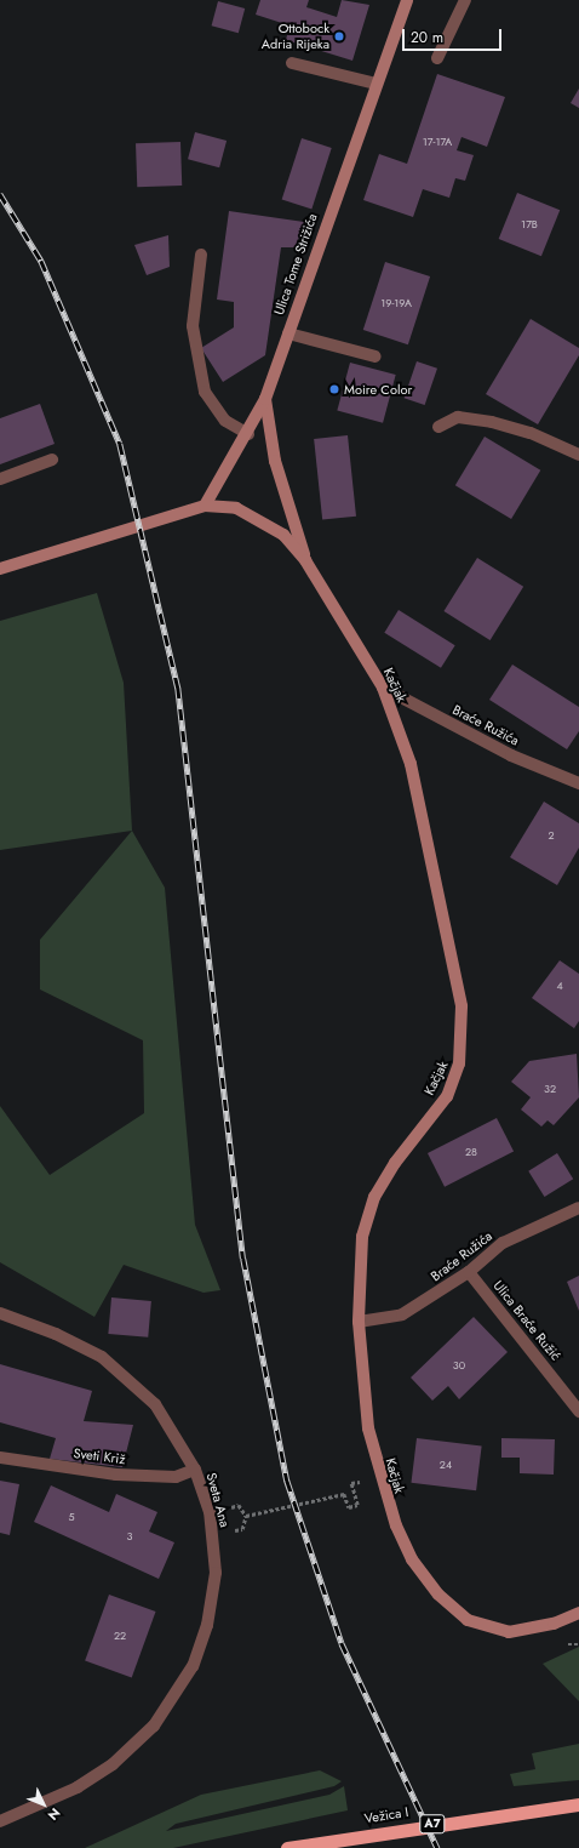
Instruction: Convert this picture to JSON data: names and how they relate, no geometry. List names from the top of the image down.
{
  "streets": {
    "highway": ["Vežica I", "A7"],
    "main road": ["Ulica Tome Strižića", "Kačjak"],
    "street": [
      "Braće Ružića",
      "Ulica Braće Ružić",
      "Sveti Križ",
      "Sveta Ana"
    ]
  },
  "crossings": [
    ["Ulica Tome Strižića", "Kačjak"],
    ["Kačjak", "Braće Ružića"],
    ["Braće Ružića", "Ulica Braće Ružić"],
    ["Sveti Križ", "Sveta Ana"]
  ],
  "places": ["Ottobock Adria Rijeka", "Moire Color"],
  "house_numbers": [
    "17-17A",
    "17B",
    "19-19A",
    "2",
    "4",
    "32",
    "28",
    "30",
    "24",
    "5",
    "3",
    "22"
  ],
  "scale_bar": "20 m",
  "north": "bottom right"
}
